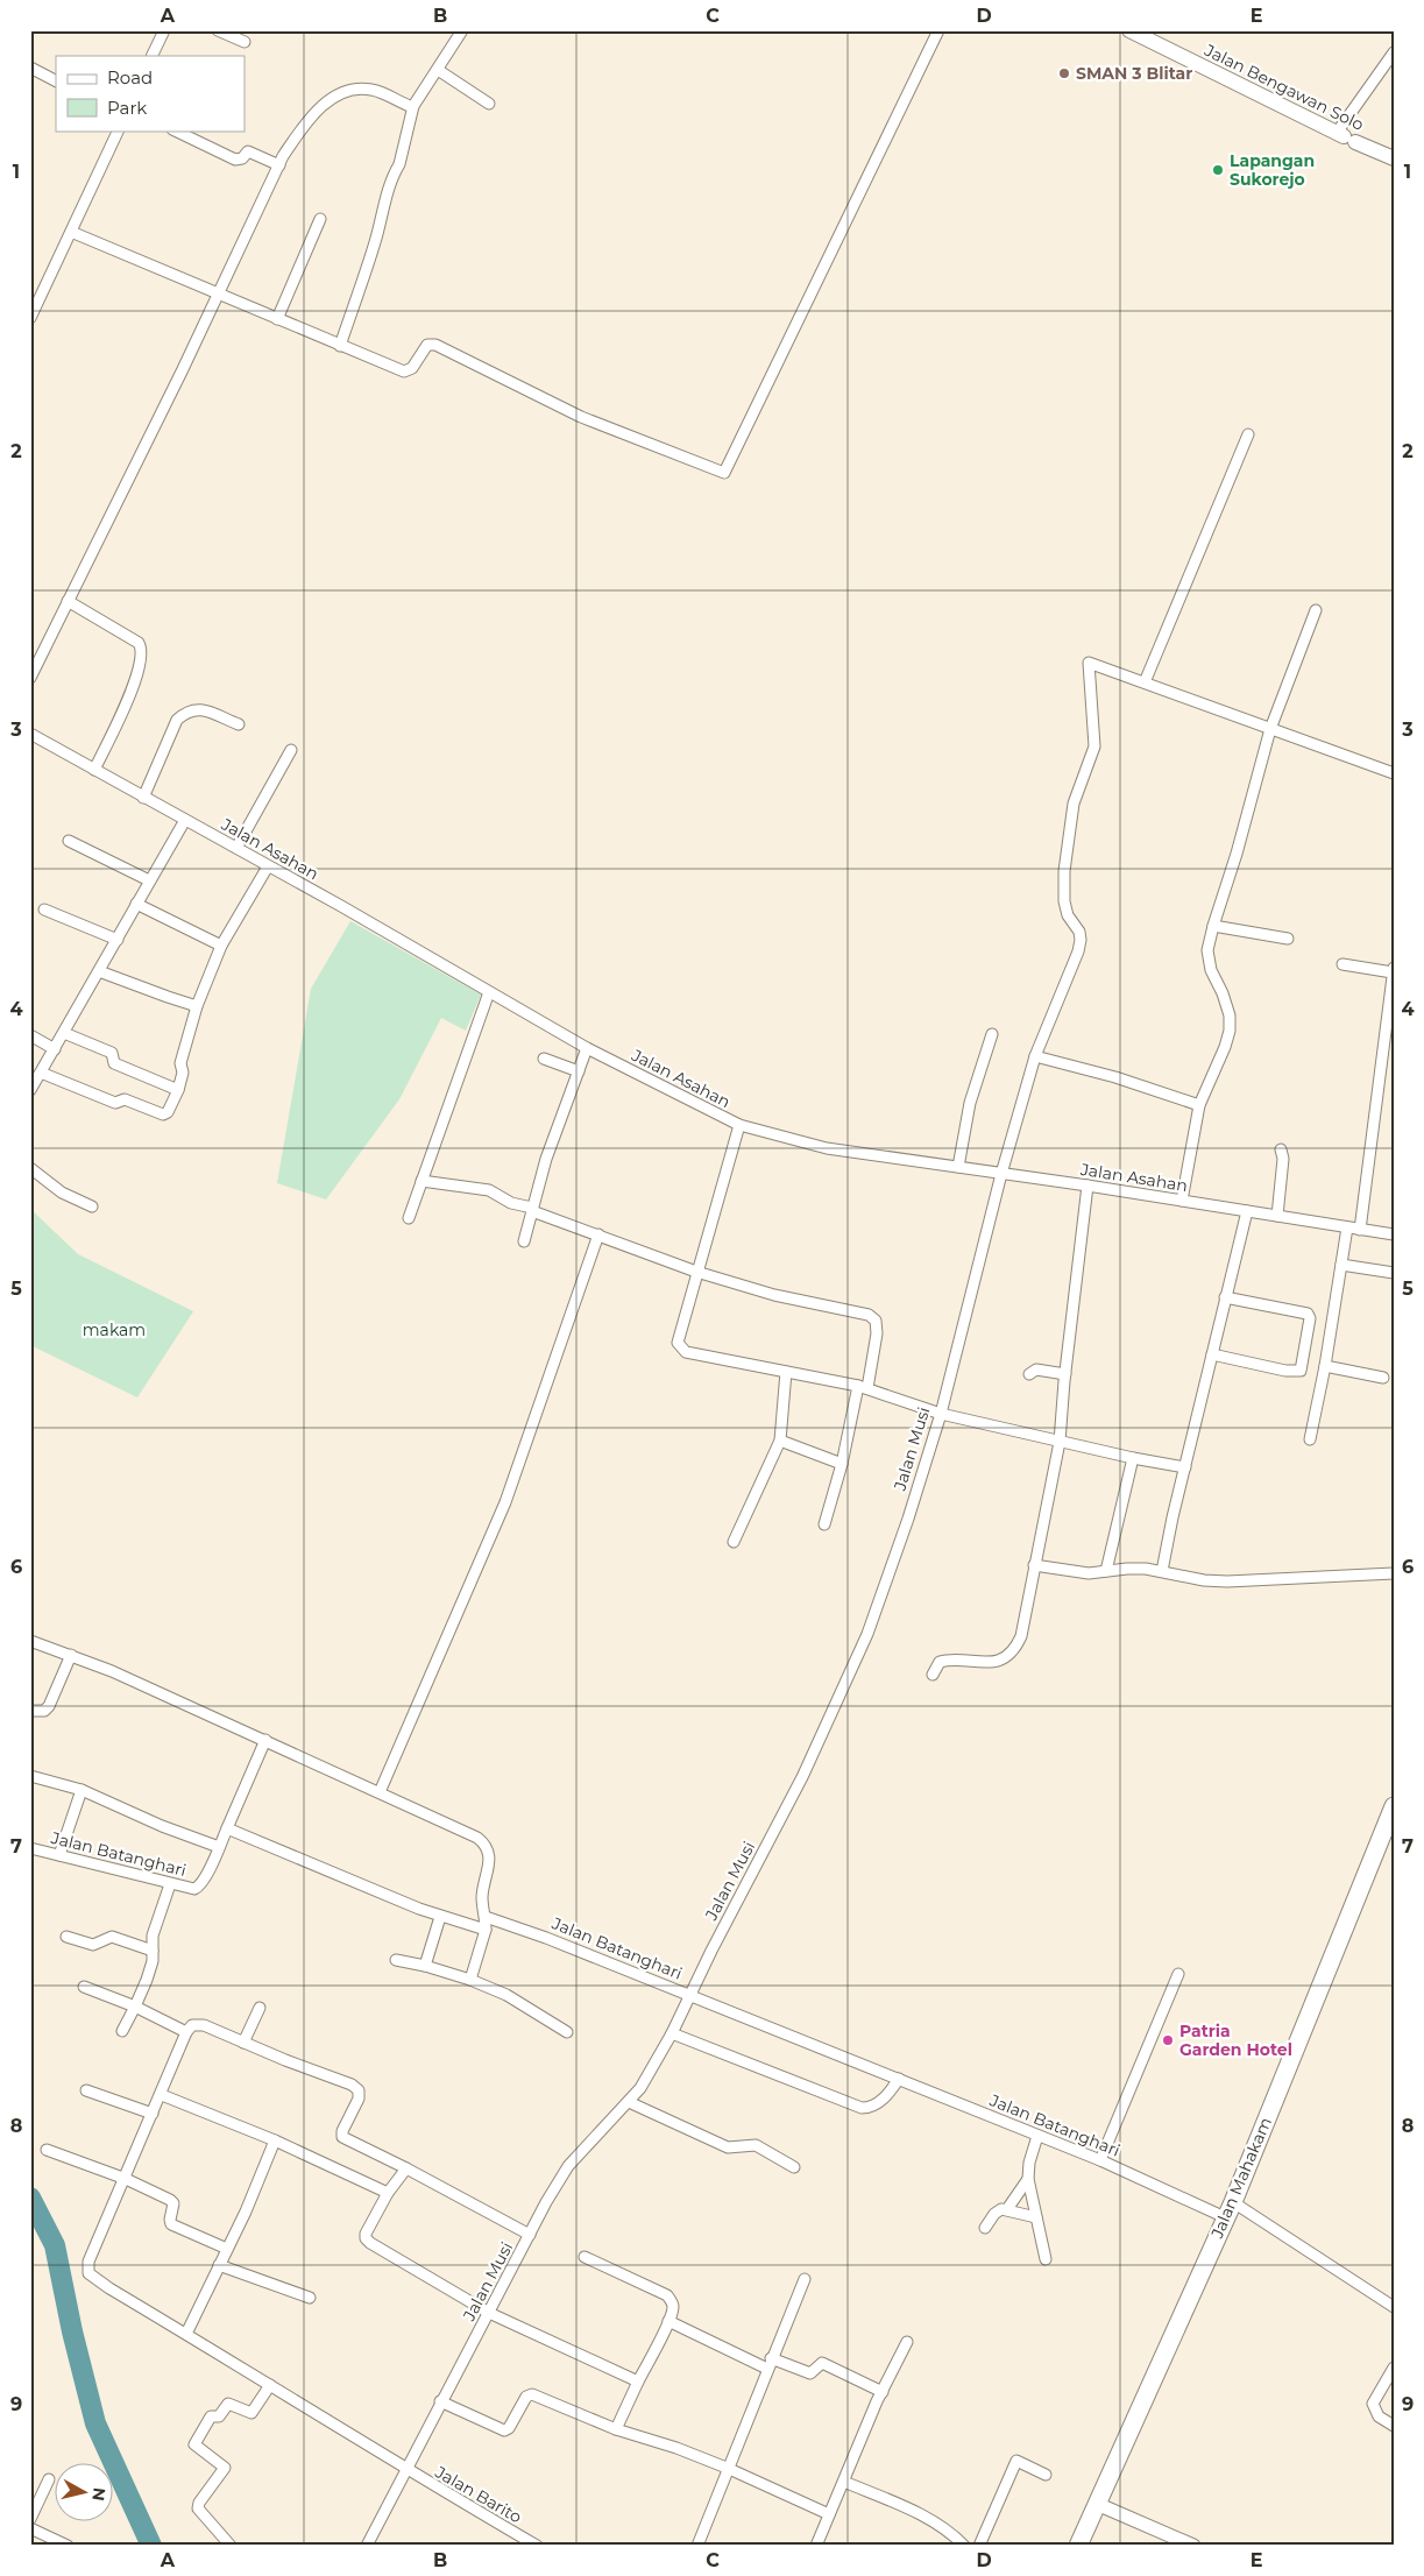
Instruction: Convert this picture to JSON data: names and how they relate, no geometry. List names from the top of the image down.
{
  "streets": {
    "main road": ["Jalan Bengawan Solo", "Jalan Mahakam"],
    "street": [
      "Jalan Asahan",
      "Jalan Musi",
      "Jalan Batanghari",
      "Jalan Barito"
    ]
  },
  "crossings": [
    ["Jalan Asahan", "Jalan Musi"],
    ["Jalan Musi", "Jalan Batanghari"],
    ["Jalan Musi", "Jalan Barito"],
    ["Jalan Batanghari", "Jalan Mahakam"]
  ],
  "parks": ["makam"],
  "places": ["SMAN 3 Blitar", "Lapangan Sukorejo", "Patria Garden Hotel"],
  "legend": ["Road", "Park"],
  "north": "right",
  "grid": {
    "columns": [
      "A",
      "B",
      "C",
      "D",
      "E"
    ],
    "rows": [
      "1",
      "2",
      "3",
      "4",
      "5",
      "6",
      "7",
      "8",
      "9"
    ]
  }
}
